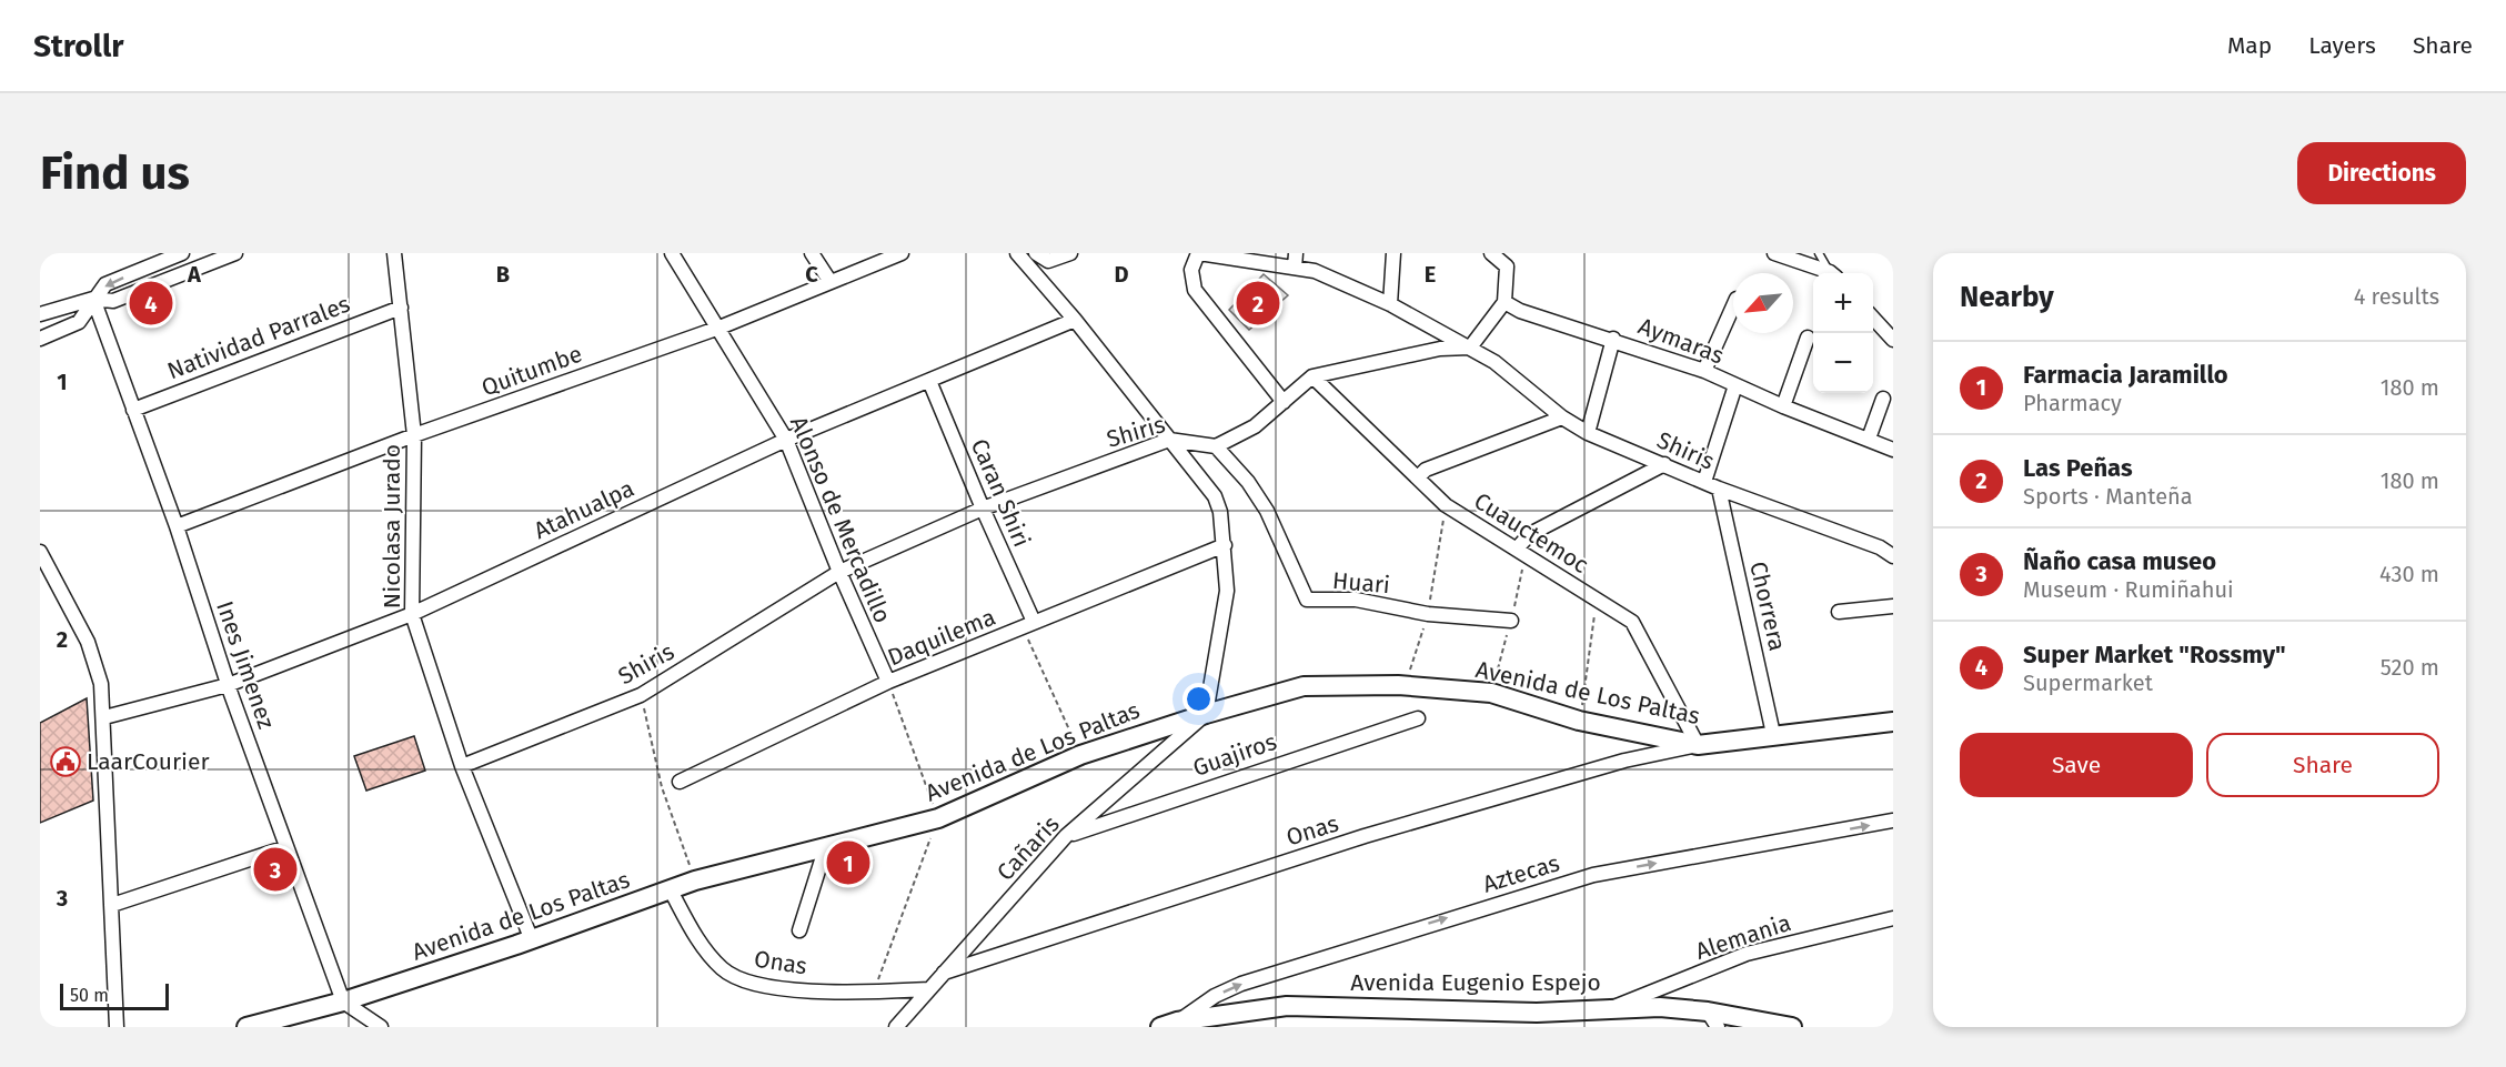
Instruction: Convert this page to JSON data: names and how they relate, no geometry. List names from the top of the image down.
{
  "streets": {
    "main road": ["Avenida de Los Paltas", "Avenida Eugenio Espejo"],
    "street": [
      "Natividad Parrales",
      "Aymaras",
      "Quitumbe",
      "Shiris",
      "Caran Shiri",
      "Atahualpa",
      "Alonso de Mercadillo",
      "Nicolasa Jurado",
      "Cuauctemoc",
      "Huari",
      "Chorrera",
      "Daquilema",
      "Ines Jimenez",
      "Guajiros",
      "Onas",
      "Cañaris",
      "Aztecas",
      "Alemania"
    ]
  },
  "crossings": [
    ["Natividad Parrales", "Nicolasa Jurado"],
    ["Natividad Parrales", "Ines Jimenez"],
    ["Quitumbe", "Alonso de Mercadillo"],
    ["Quitumbe", "Nicolasa Jurado"],
    ["Quitumbe", "Ines Jimenez"],
    ["Shiris", "Caran Shiri"],
    ["Shiris", "Alonso de Mercadillo"],
    ["Shiris", "Nicolasa Jurado"],
    ["Shiris", "Huari"],
    ["Shiris", "Chorrera"],
    ["Caran Shiri", "Atahualpa"],
    ["Caran Shiri", "Daquilema"],
    ["Atahualpa", "Alonso de Mercadillo"],
    ["Atahualpa", "Nicolasa Jurado"],
    ["Atahualpa", "Ines Jimenez"],
    ["Alonso de Mercadillo", "Daquilema"],
    ["Nicolasa Jurado", "Avenida de Los Paltas"],
    ["Cuauctemoc", "Avenida de Los Paltas"],
    ["Cuauctemoc", "Onas"],
    ["Chorrera", "Avenida de Los Paltas"],
    ["Ines Jimenez", "Avenida de Los Paltas"],
    ["Avenida de Los Paltas", "Onas"],
    ["Avenida de Los Paltas", "Cañaris"],
    ["Guajiros", "Cañaris"],
    ["Onas", "Cañaris"],
    ["Aztecas", "Avenida Eugenio Espejo"],
    ["Alemania", "Avenida Eugenio Espejo"]
  ],
  "one_way": ["Aztecas"],
  "places": {
    "public building": ["LaarCourier"]
  },
  "scale_bar": "50 m",
  "north": "bottom left",
  "page": {
    "header": "Strollr",
    "nav": ["Map", "Layers", "Share"],
    "buttons": [
      "Directions",
      ["Save", "Share"]
    ],
    "title": "Find us",
    "heading": ["Nearby", "4 results"],
    "map_buttons": ["+", "−"],
    "pins": [
      "2",
      "4",
      "1",
      "3"
    ],
    "list": [
      {
        "mark": "1",
        "name": "Farmacia Jaramillo",
        "note": "Pharmacy",
        "value": "180 m"
      },
      {
        "mark": "2",
        "name": "Las Peñas",
        "note": "Sports · Manteña",
        "value": "180 m"
      },
      {
        "mark": "3",
        "name": "Ñaño casa museo",
        "note": "Museum · Rumiñahui",
        "value": "430 m"
      },
      {
        "mark": "4",
        "name": "Super Market \"Rossmy\"",
        "note": "Supermarket",
        "value": "520 m"
      }
    ],
    "scale": "50 m"
  },
  "grid": {
    "columns": [
      "A",
      "B",
      "C",
      "D",
      "E"
    ],
    "rows": ["1", "2", "3"]
  }
}
